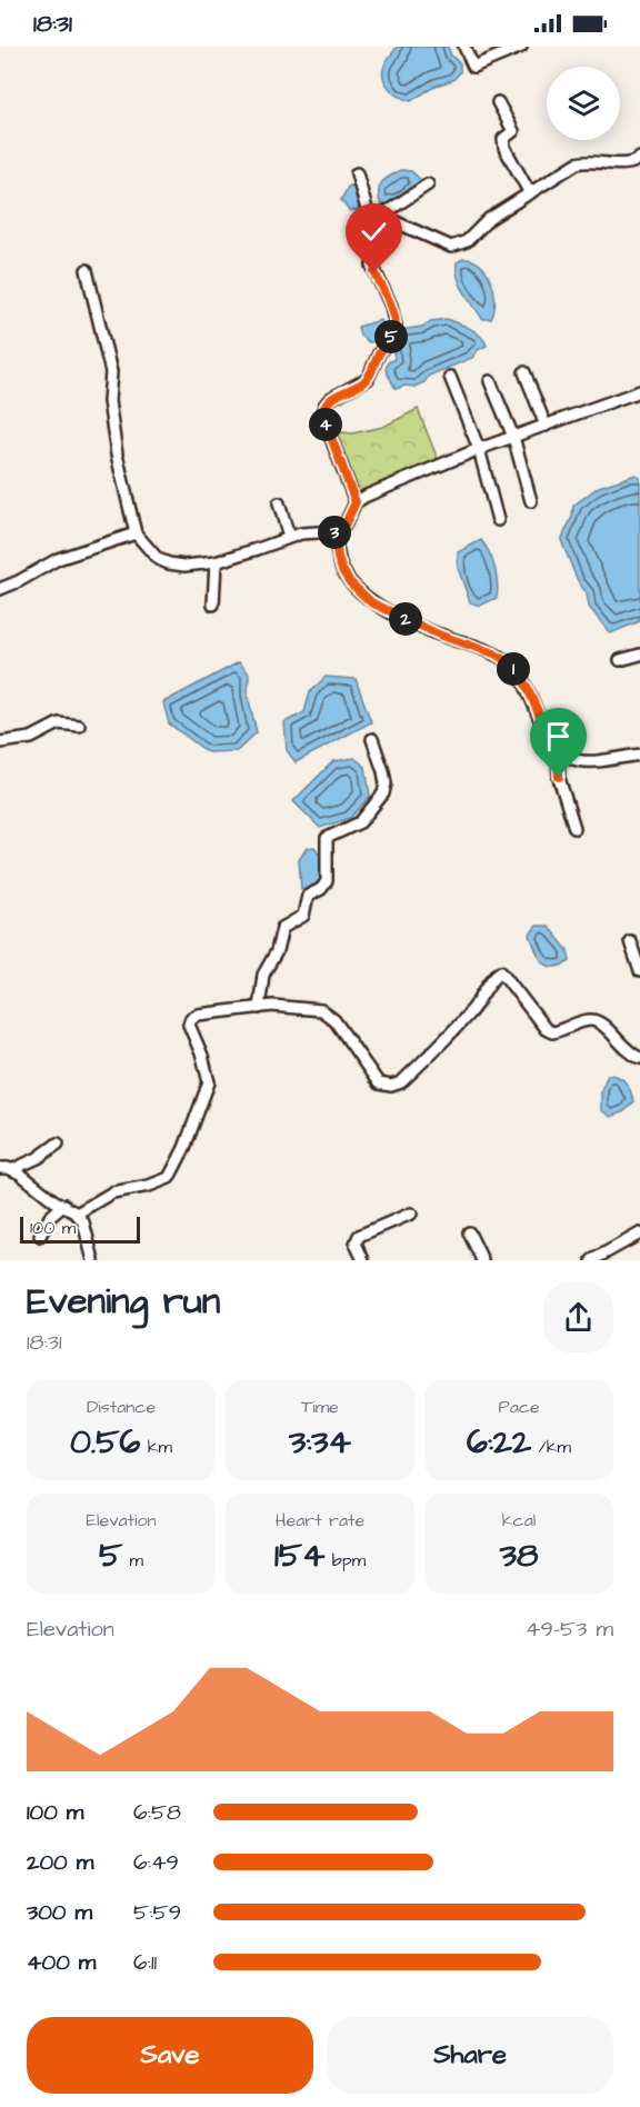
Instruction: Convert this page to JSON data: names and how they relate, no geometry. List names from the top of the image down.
{
  "scale_bar": "100 m",
  "page": {
    "status": "18:31",
    "pins": [
      "5",
      "4",
      "3",
      "2",
      "1"
    ],
    "scale": "100 m",
    "heading": ["Evening run", "18:31"],
    "stats": [
      ["Distance", "0.56 km"],
      ["Time", "3:34"],
      ["Pace", "6:22 /km"],
      ["Elevation", "5 m"],
      ["Heart rate", "154 bpm"],
      ["kcal", "38"]
    ],
    "chart": ["Elevation", "49–53 m"],
    "list": [
      {
        "name": "100 m",
        "note": "6:58"
      },
      {
        "name": "200 m",
        "note": "6:49"
      },
      {
        "name": "300 m",
        "note": "5:59"
      },
      {
        "name": "400 m",
        "note": "6:11"
      }
    ],
    "buttons": ["Save", "Share"]
  }
}
